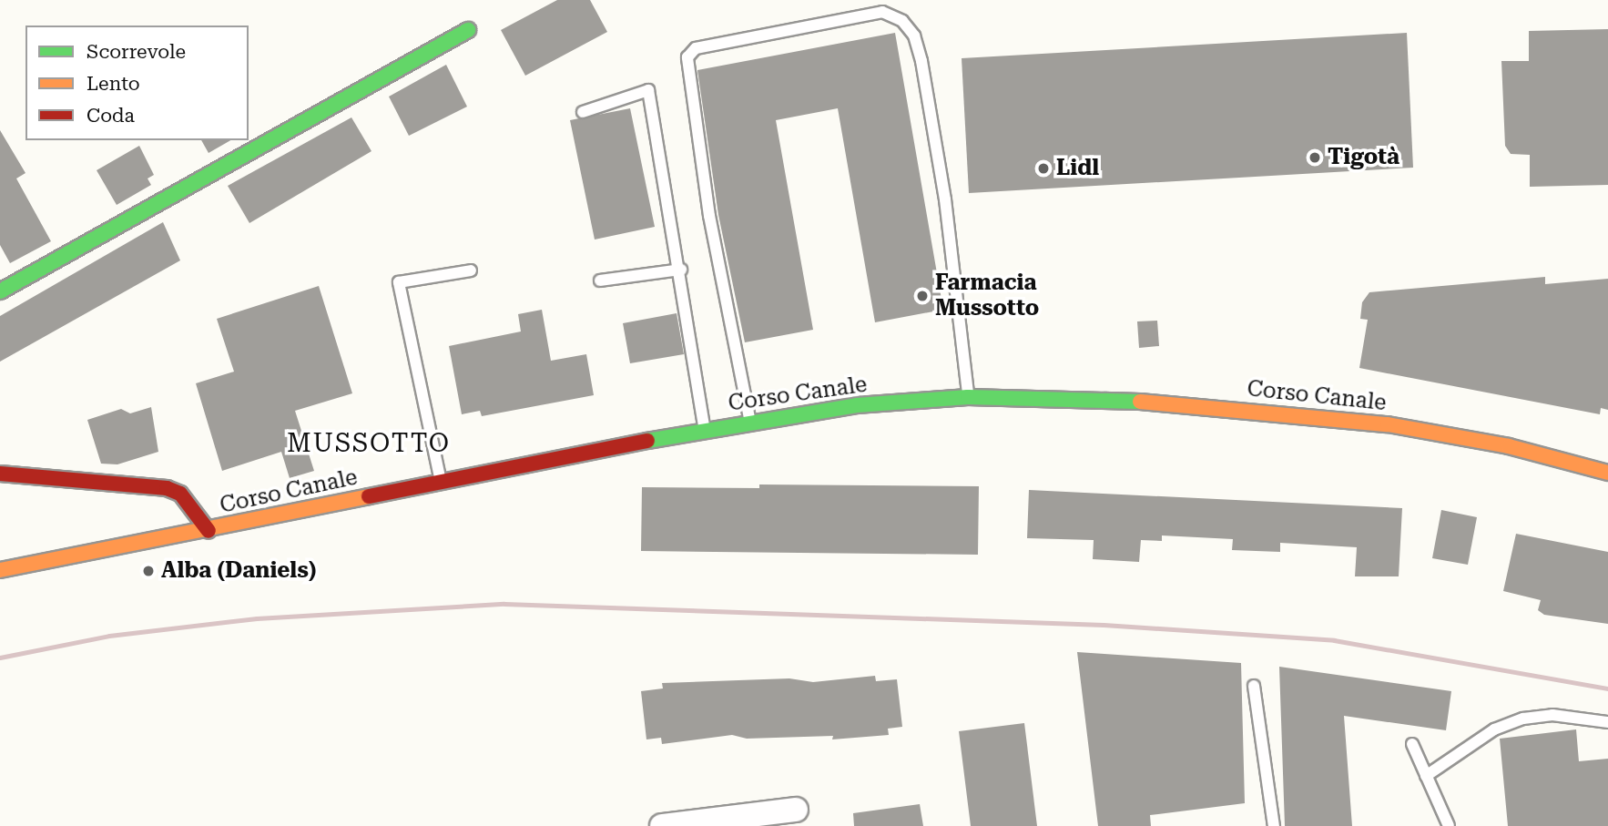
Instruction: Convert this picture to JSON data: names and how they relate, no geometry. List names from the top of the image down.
{
  "streets": {
    "main road": ["Corso Canale"]
  },
  "districts": ["MUSSOTTO"],
  "places": [
    "Tigotà",
    "Lidl",
    "Farmacia Mussotto",
    "Alba (Daniels)"
  ],
  "legend": ["Scorrevole", "Lento", "Coda"]
}
